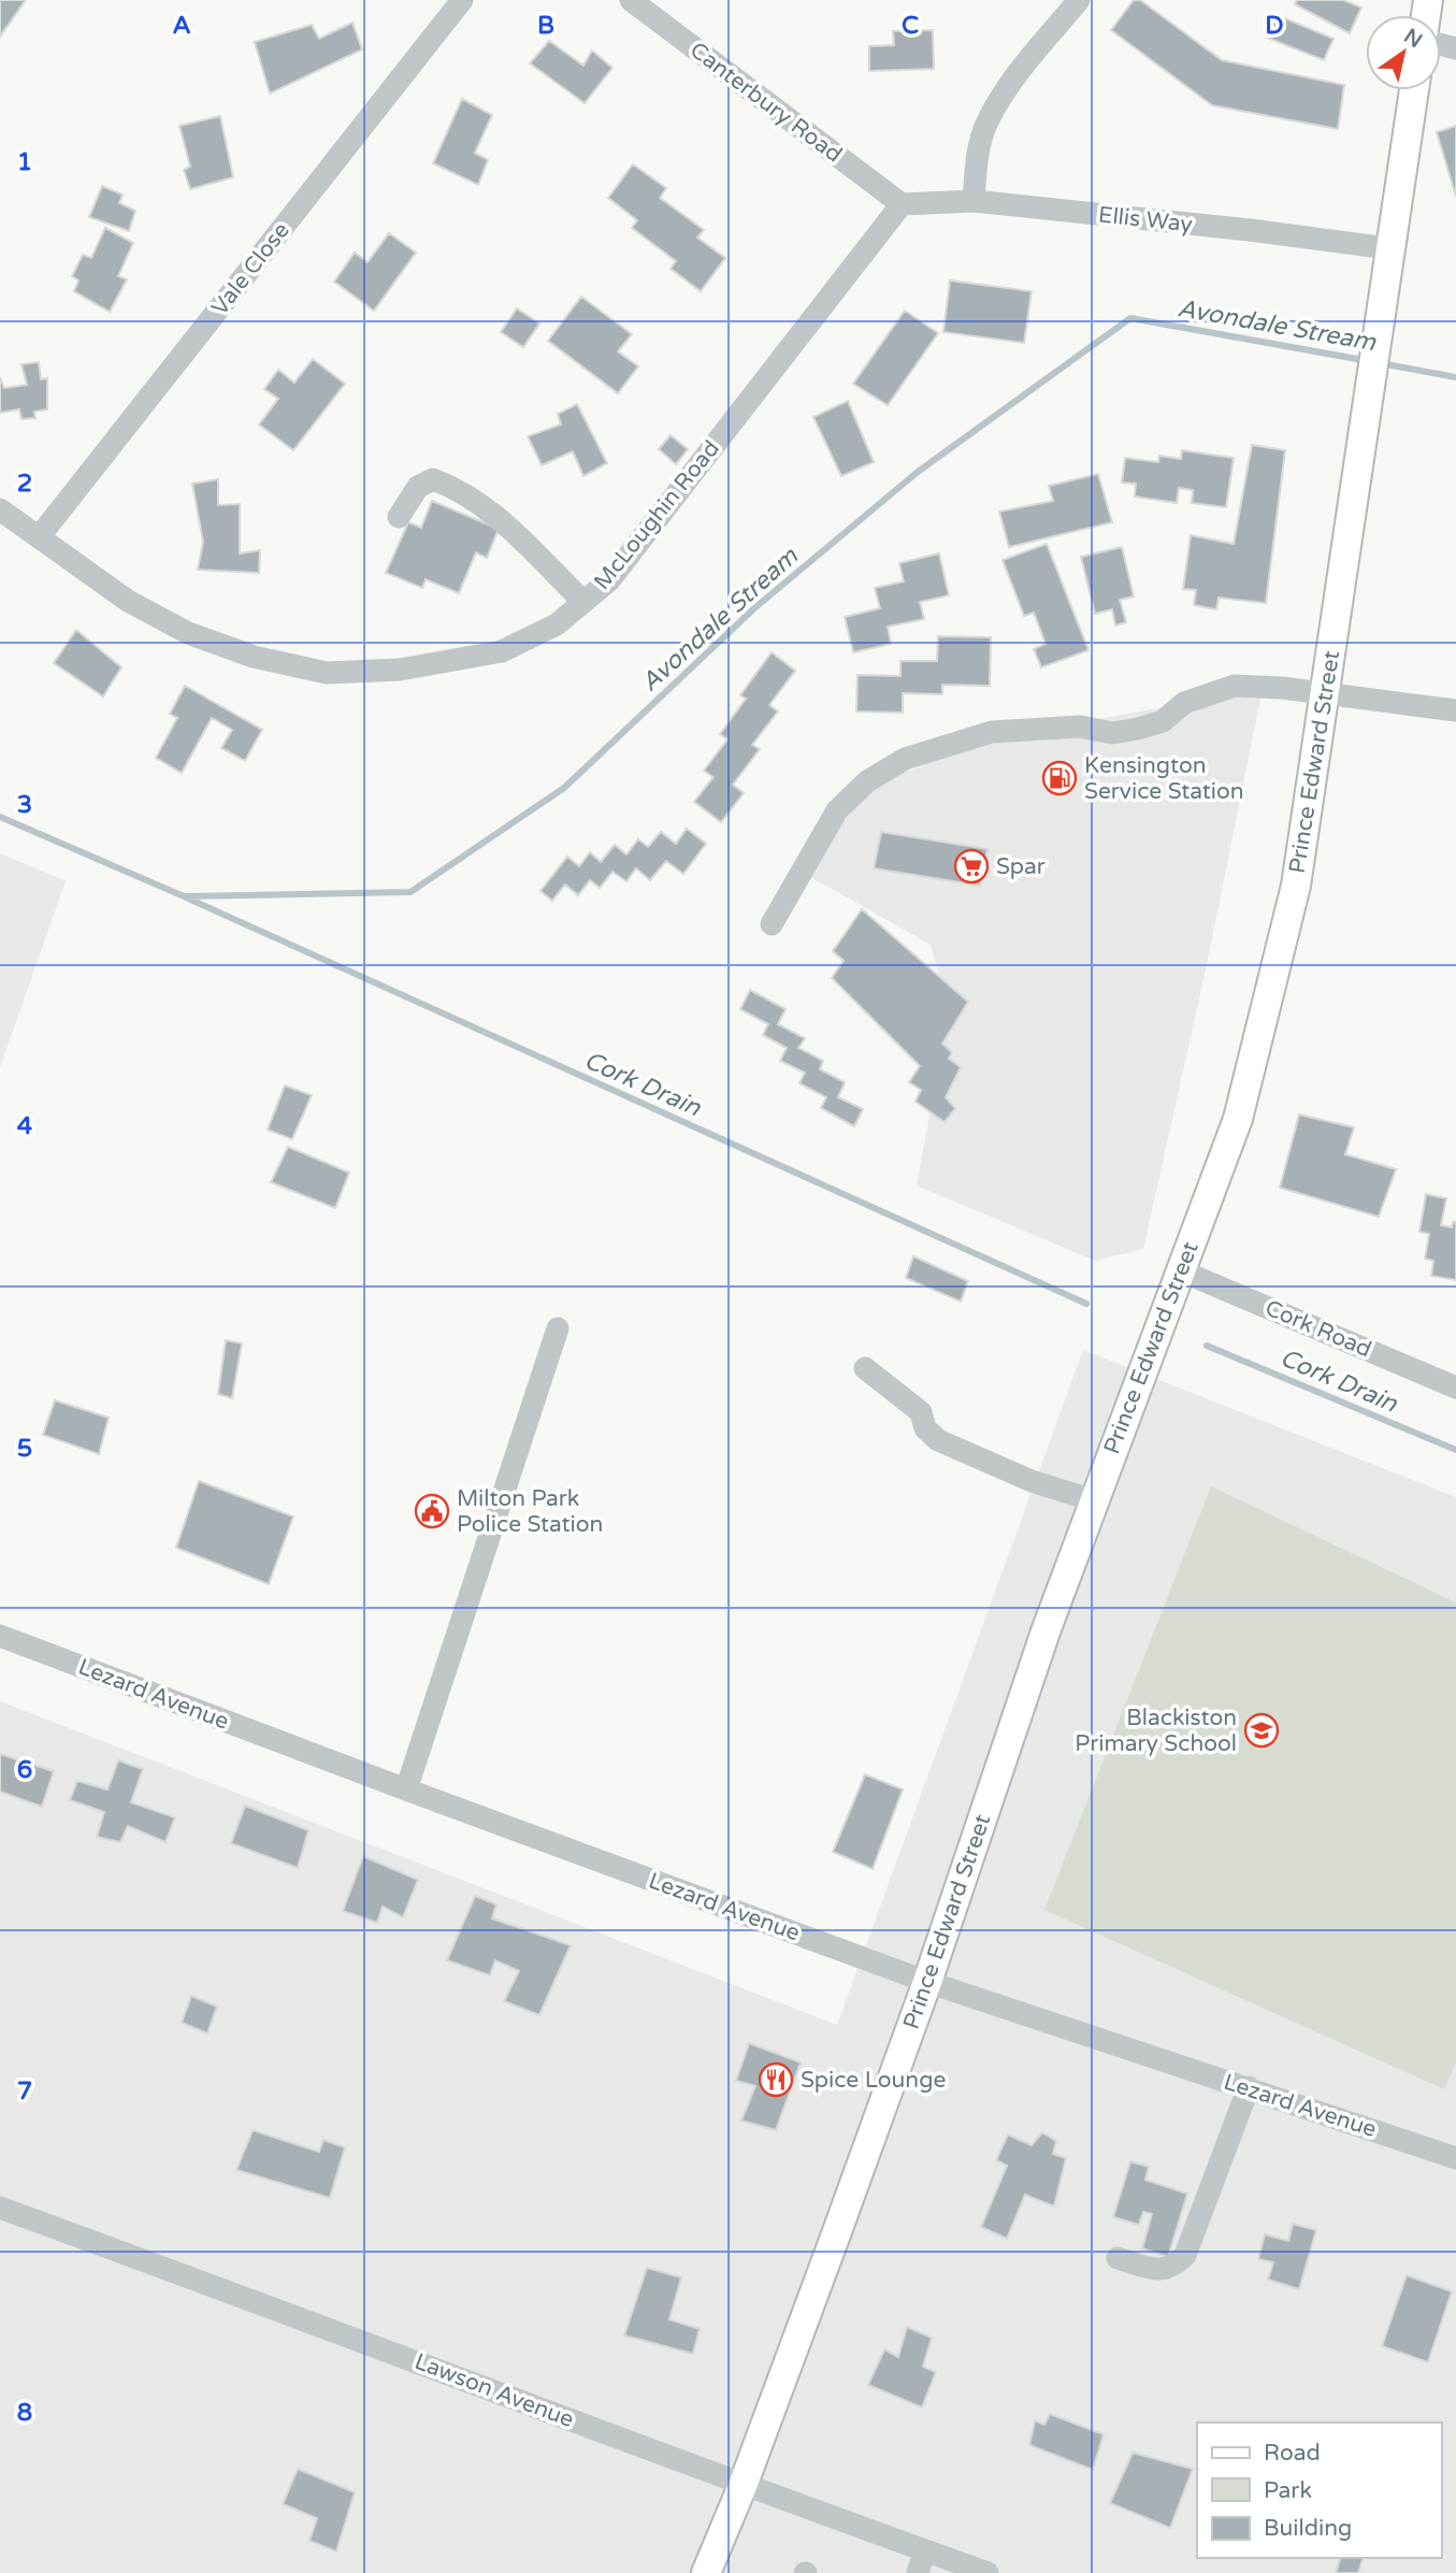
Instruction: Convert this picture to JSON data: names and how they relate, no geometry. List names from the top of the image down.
{
  "streets": {
    "main road": ["Prince Edward Street"],
    "street": [
      "Canterbury Road",
      "Ellis Way",
      "Vale Close",
      "McLoughin Road",
      "Cork Road",
      "Lezard Avenue",
      "Lawson Avenue"
    ]
  },
  "crossings": [
    ["Canterbury Road", "Ellis Way"],
    ["Canterbury Road", "McLoughin Road"],
    ["Ellis Way", "McLoughin Road"],
    ["Ellis Way", "Prince Edward Street"],
    ["Vale Close", "McLoughin Road"],
    ["Prince Edward Street", "Cork Road"],
    ["Prince Edward Street", "Lezard Avenue"],
    ["Prince Edward Street", "Lawson Avenue"]
  ],
  "water": ["Avondale Stream", "Cork Drain"],
  "places": {
    "fuel station": ["Kensington Service Station"],
    "supermarket": ["Spar"],
    "public building": ["Milton Park Police Station"],
    "school or university": ["Blackiston Primary School"],
    "restaurant": ["Spice Lounge"]
  },
  "legend": ["Road", "Park", "Building"],
  "north": "top right",
  "grid": {
    "columns": [
      "A",
      "B",
      "C",
      "D"
    ],
    "rows": [
      "1",
      "2",
      "3",
      "4",
      "5",
      "6",
      "7",
      "8"
    ]
  }
}
